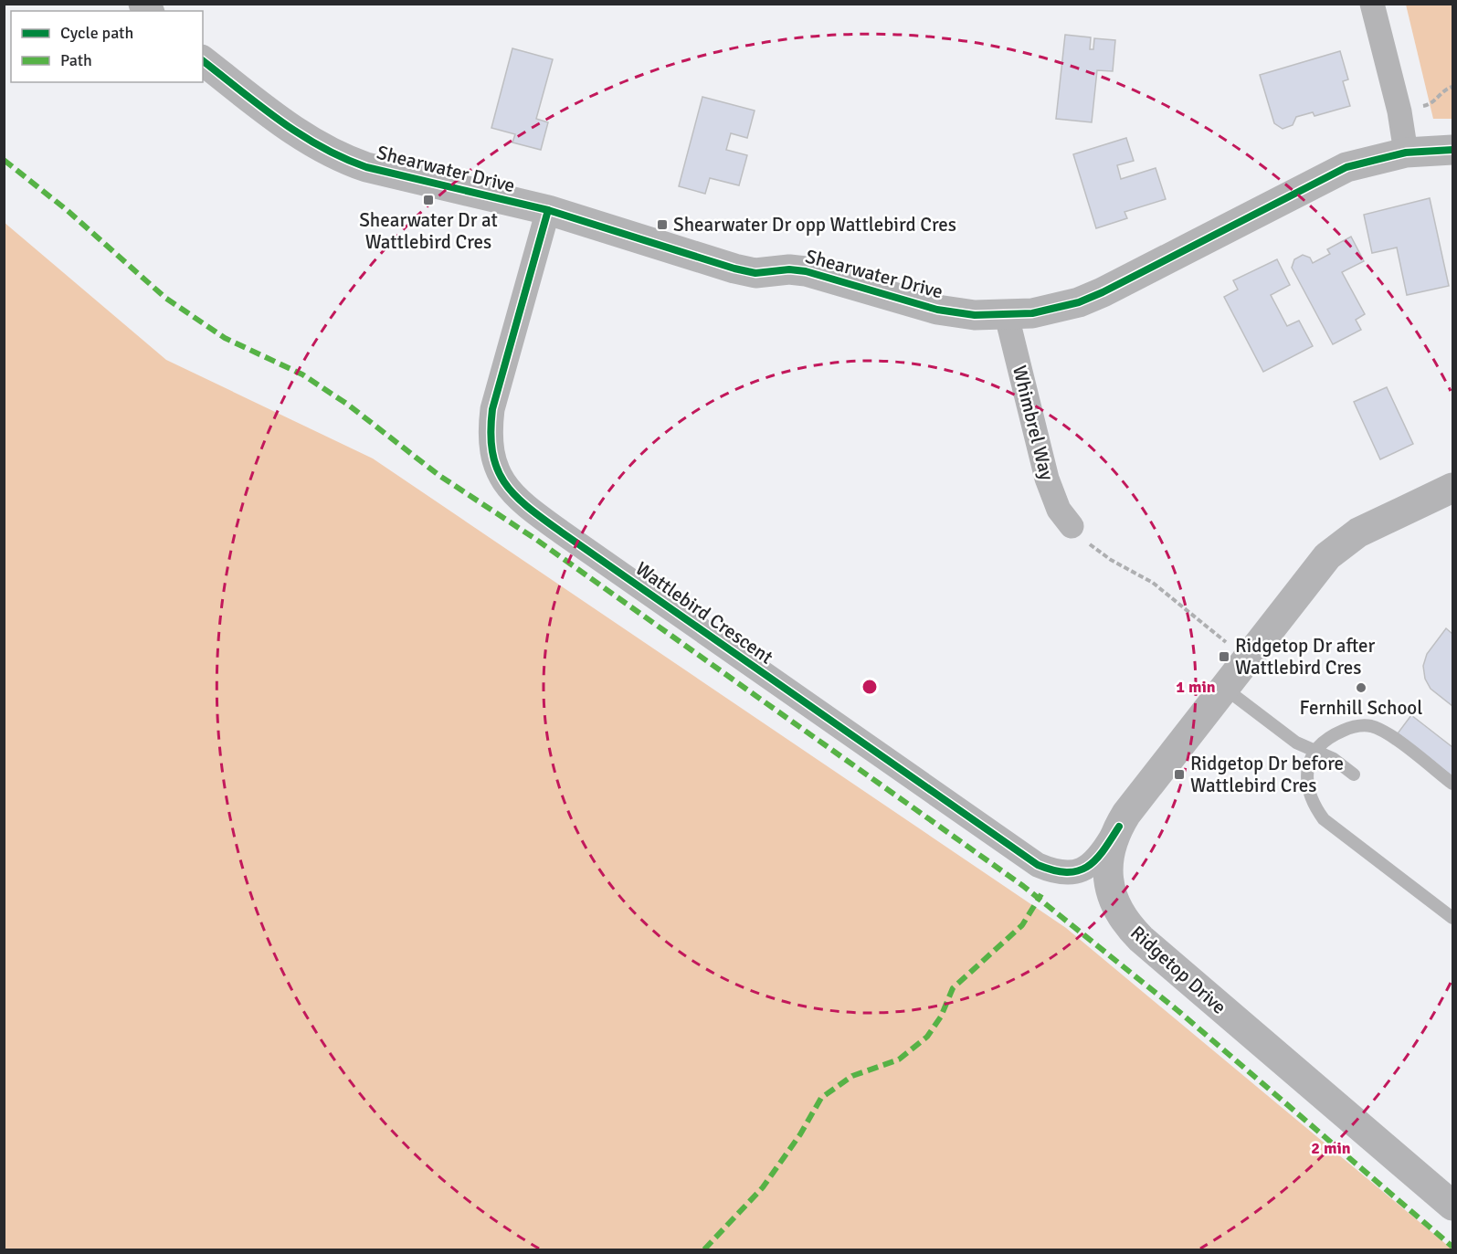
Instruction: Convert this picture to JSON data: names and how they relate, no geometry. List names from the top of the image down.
{
  "streets": {
    "street": [
      "Shearwater Drive",
      "Whimbrel Way",
      "Wattlebird Crescent",
      "Ridgetop Drive"
    ]
  },
  "crossings": [
    ["Shearwater Drive", "Whimbrel Way"],
    ["Shearwater Drive", "Wattlebird Crescent"],
    ["Wattlebird Crescent", "Ridgetop Drive"]
  ],
  "places": {
    "transit": [
      "Shearwater Dr at Wattlebird Cres",
      "Shearwater Dr opp Wattlebird Cres",
      "Ridgetop Dr after Wattlebird Cres",
      "Ridgetop Dr before Wattlebird Cres"
    ],
    "other": ["Fernhill School"]
  },
  "legend": ["Cycle path", "Path"],
  "rings": ["1 min", "2 min"]
}
